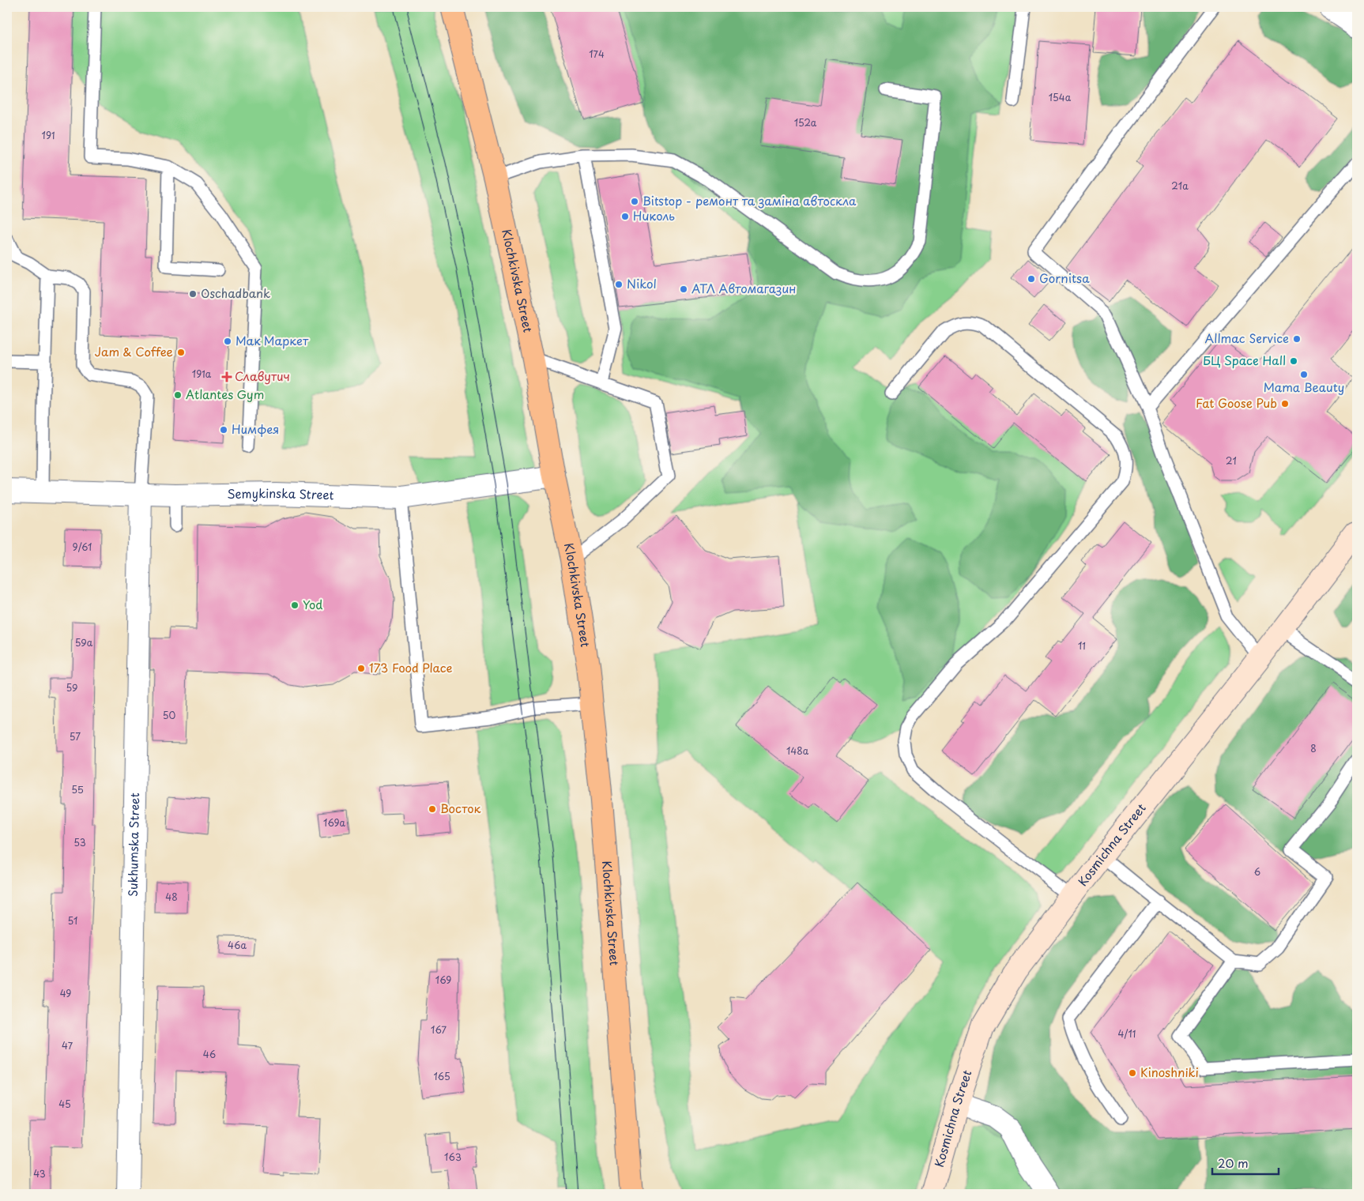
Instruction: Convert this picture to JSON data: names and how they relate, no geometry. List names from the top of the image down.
{
  "streets": {
    "main road": ["Klochkivska Street"],
    "street": ["Semykinska Street", "Sukhumska Street", "Kosmichna Street"]
  },
  "crossings": [
    ["Klochkivska Street", "Semykinska Street"],
    ["Semykinska Street", "Sukhumska Street"]
  ],
  "places": {
    "other": [
      "Bitstop - ремонт та заміна автоскла",
      "Николь",
      "Gornitsa",
      "Nikol",
      "АТЛ Автомагазин",
      "Oschadbank",
      "Allmac Service",
      "Мак Маркет",
      "Jam & Coffee",
      "БЦ Space Hall",
      "Mama Beauty",
      "Atlantes Gym",
      "Fat Goose Pub",
      "Нимфея",
      "Yod",
      "173 Food Place",
      "Восток",
      "Kinoshniki"
    ],
    "health": ["Славутич"]
  },
  "house_numbers": [
    "174",
    "154а",
    "152а",
    "191",
    "21а",
    "191а",
    "21",
    "9/61",
    "59а",
    "11",
    "59",
    "50",
    "57",
    "8",
    "148а",
    "55",
    "169а",
    "53",
    "6",
    "48",
    "51",
    "46а",
    "169",
    "49",
    "167",
    "4/11",
    "47",
    "46",
    "165",
    "45",
    "163",
    "43"
  ],
  "scale_bar": "20 m"
}
